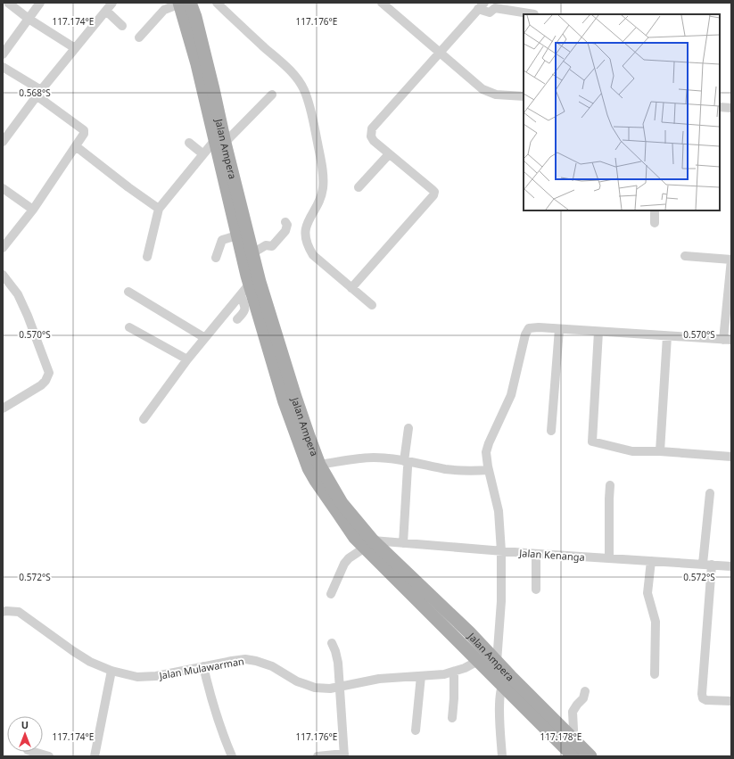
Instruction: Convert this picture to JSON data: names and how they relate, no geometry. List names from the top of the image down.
{
  "streets": {
    "main road": ["Jalan Ampera"],
    "street": ["Jalan Kenanga", "Jalan Mulawarman"]
  },
  "crossings": [
    ["Jalan Ampera", "Jalan Kenanga"],
    ["Jalan Ampera", "Jalan Mulawarman"]
  ],
  "north": "top",
  "coordinates": [
    "117.174°E",
    "117.176°E",
    "0.568°S",
    "0.570°S",
    "0.572°S",
    "117.178°E"
  ]
}
